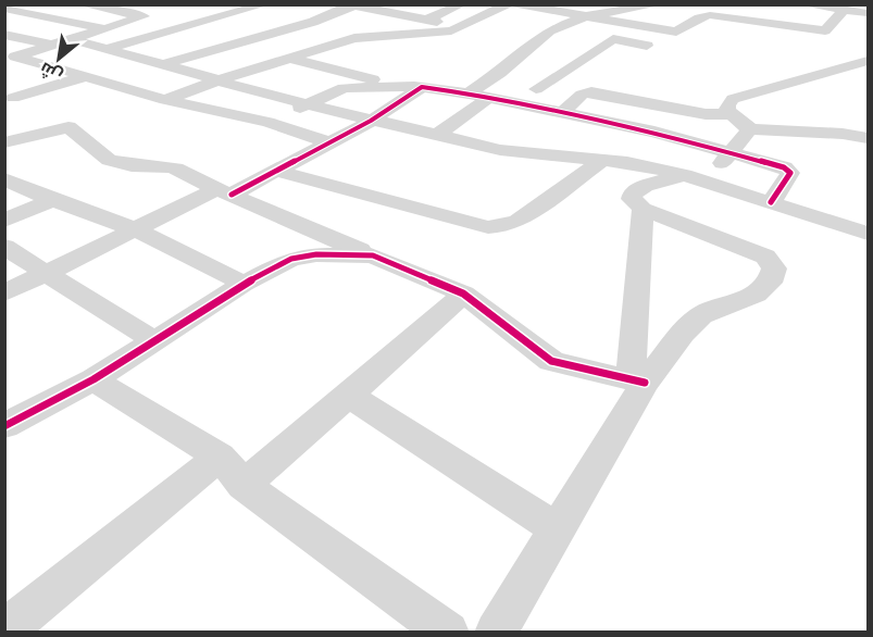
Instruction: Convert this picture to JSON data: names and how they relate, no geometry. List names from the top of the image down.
{
  "north": "bottom left"
}
